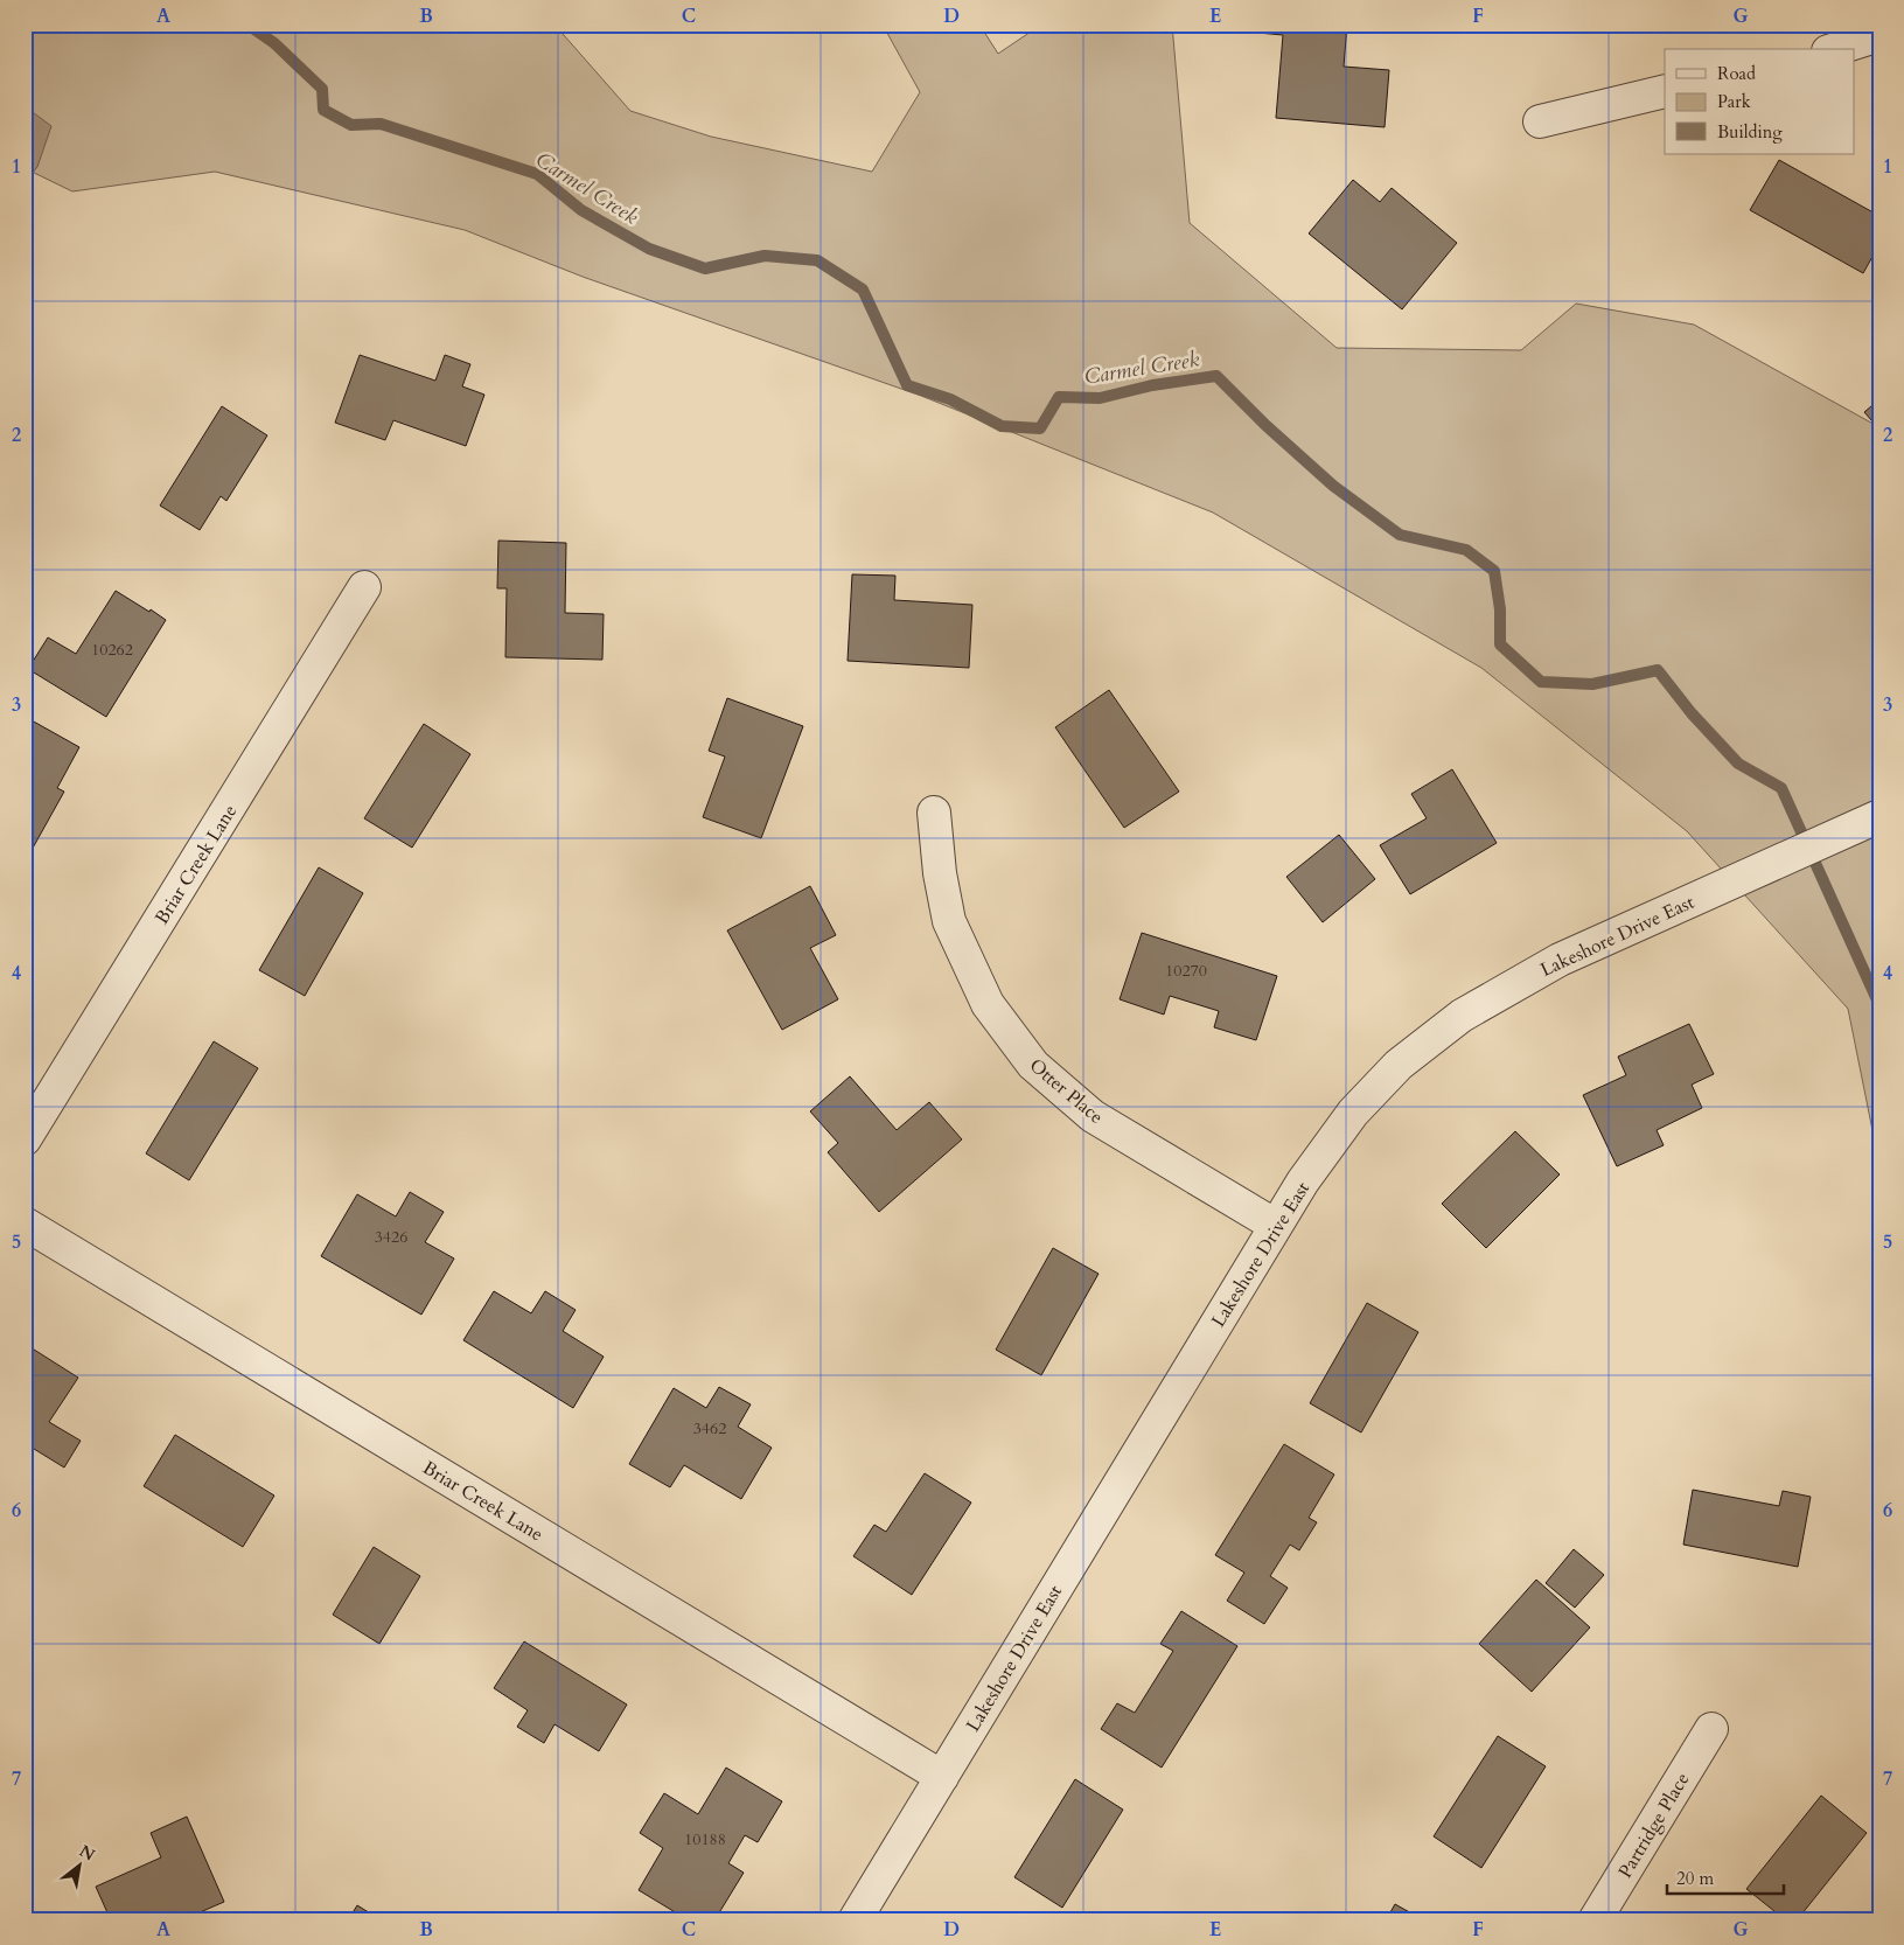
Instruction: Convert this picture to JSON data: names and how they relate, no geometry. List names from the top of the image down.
{
  "streets": {
    "street": [
      "Briar Creek Lane",
      "Lakeshore Drive East",
      "Otter Place",
      "Partridge Place"
    ]
  },
  "crossings": [
    ["Briar Creek Lane", "Lakeshore Drive East"],
    ["Lakeshore Drive East", "Otter Place"]
  ],
  "water": ["Carmel Creek"],
  "house_numbers": [
    "10262",
    "10270",
    "3426",
    "3462",
    "10188"
  ],
  "legend": ["Road", "Park", "Building"],
  "scale_bar": "20 m",
  "north": "top right",
  "grid": {
    "columns": [
      "A",
      "B",
      "C",
      "D",
      "E",
      "F",
      "G"
    ],
    "rows": [
      "1",
      "2",
      "3",
      "4",
      "5",
      "6",
      "7"
    ]
  }
}
